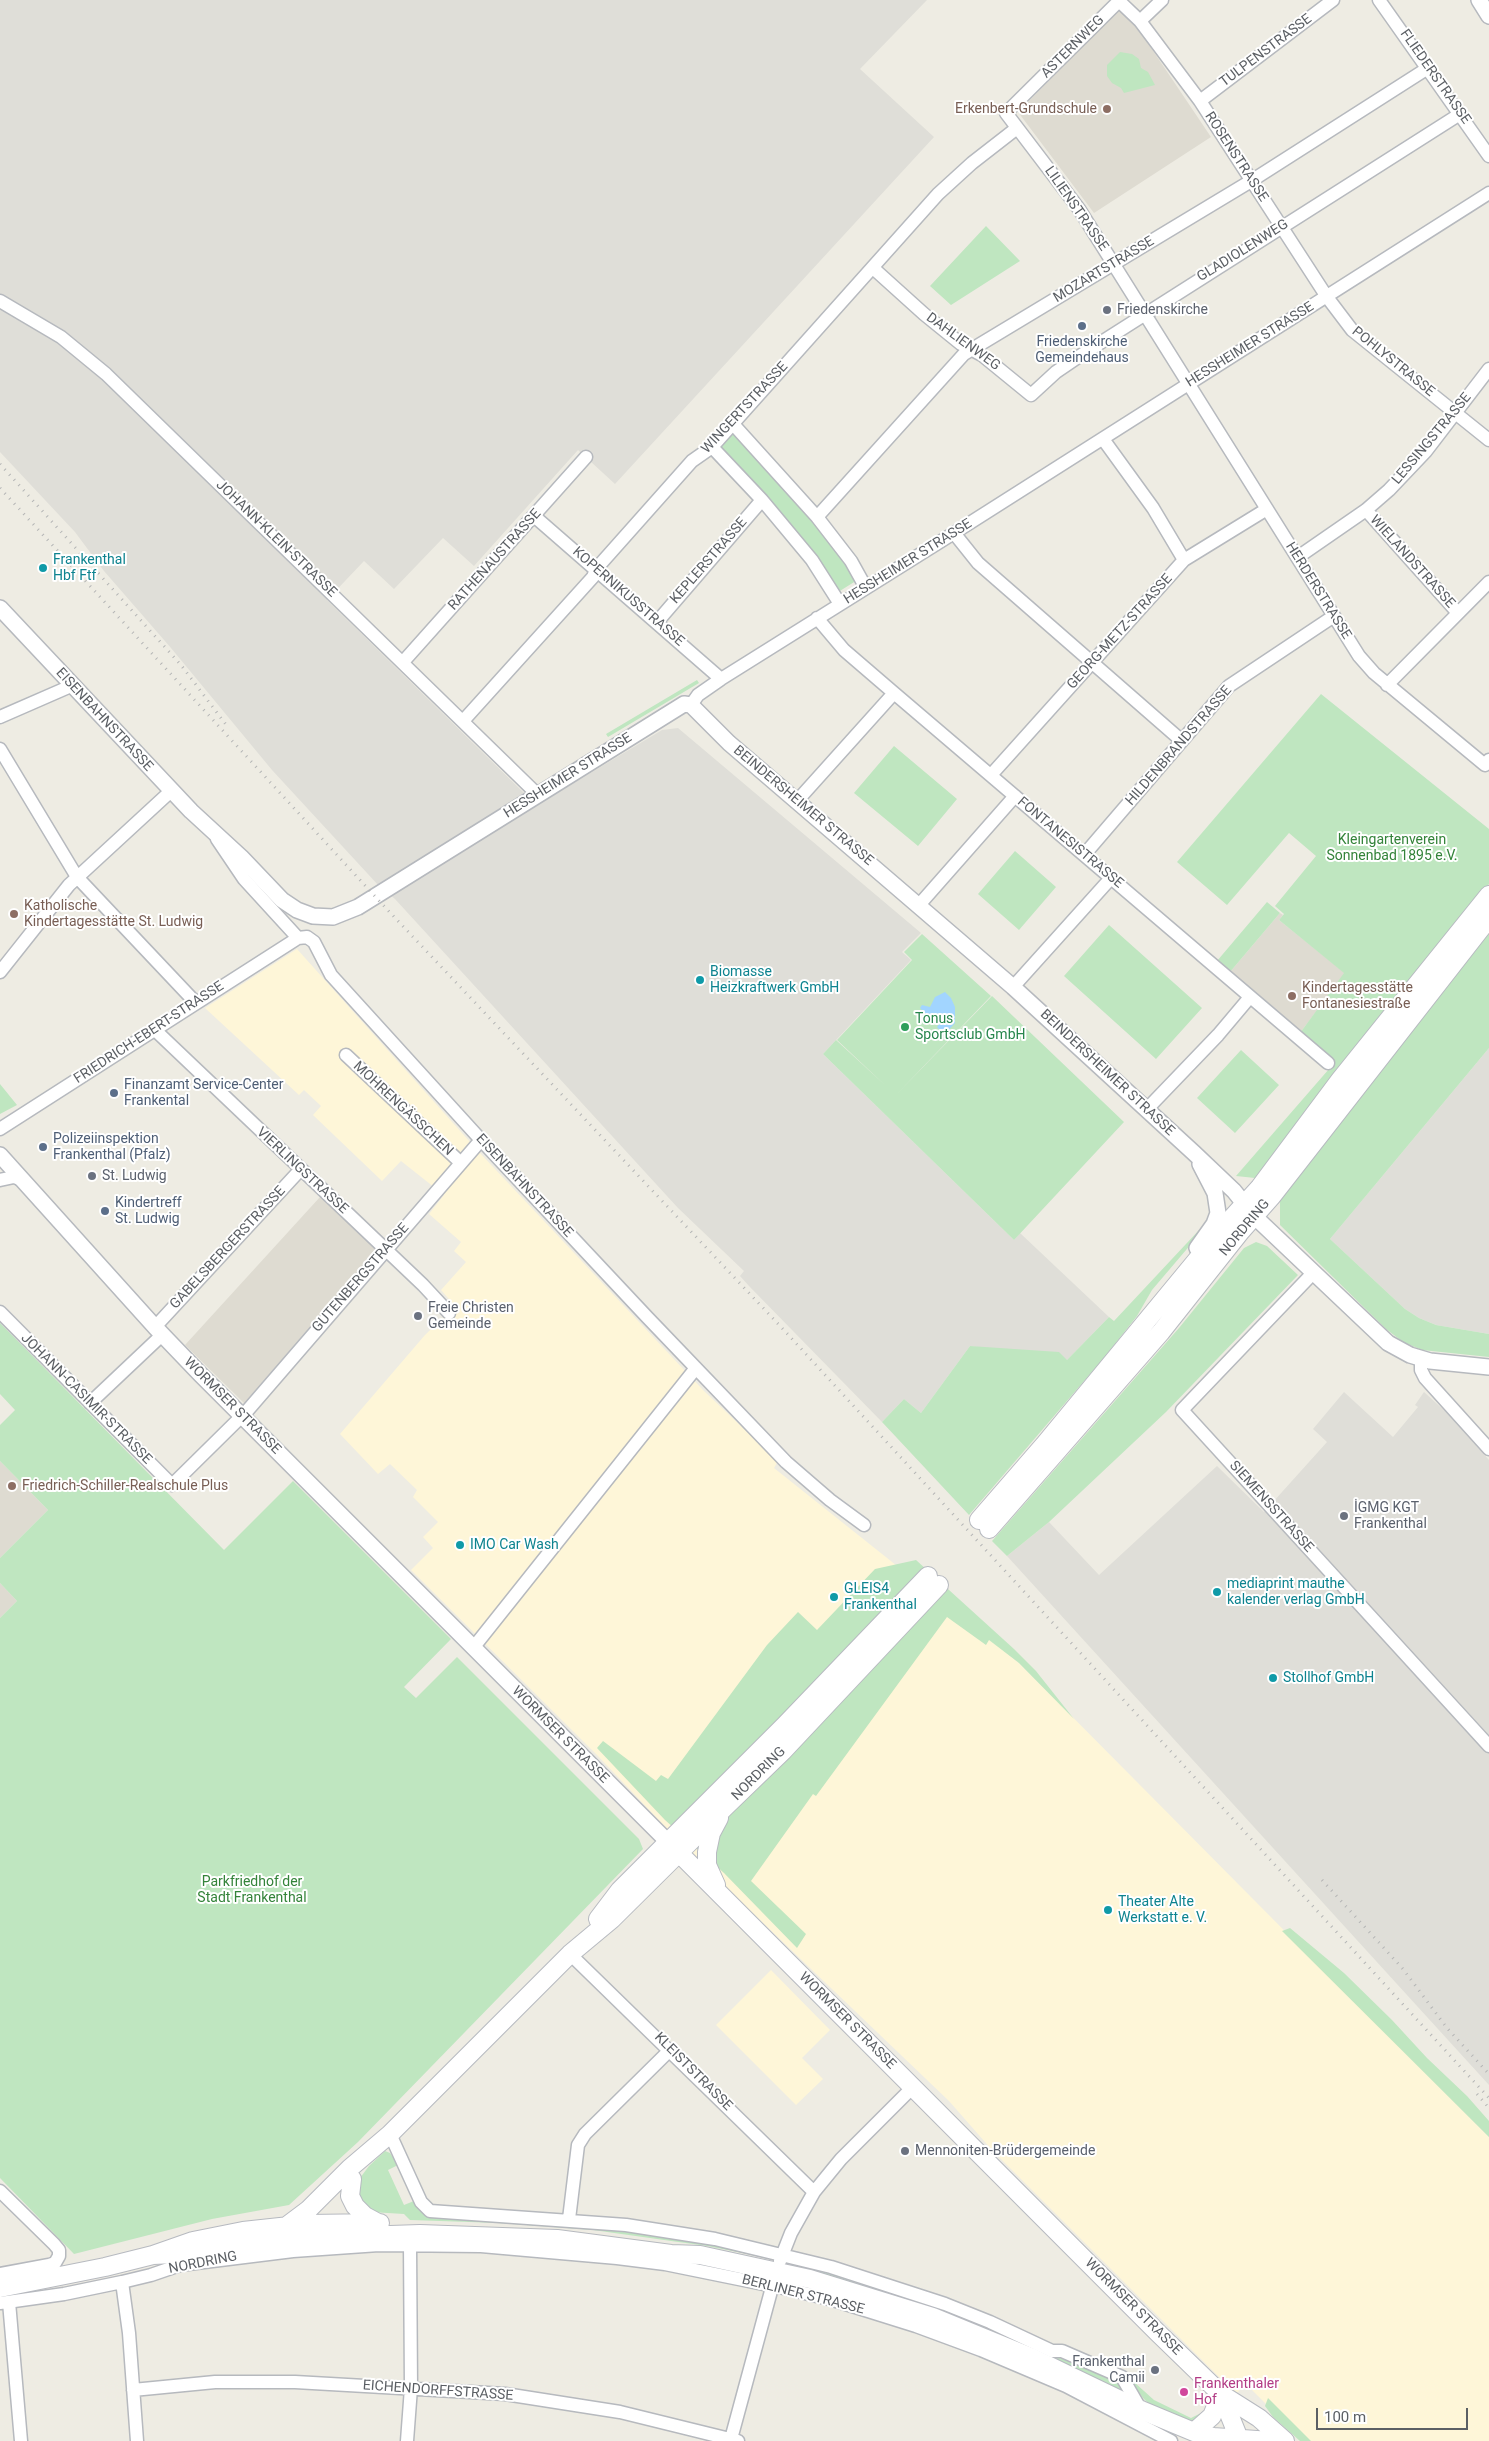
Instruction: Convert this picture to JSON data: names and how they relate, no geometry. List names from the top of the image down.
{
  "streets": {
    "main road": ["NORDRING", "WORMSER STRASSE", "BERLINER STRASSE"],
    "street": [
      "ASTERNWEG",
      "TULPENSTRASSE",
      "FLIEDERSTRASSE",
      "ROSENSTRASSE",
      "LILIENSTRASSE",
      "GLADIOLENWEG",
      "MOZARTSTRASSE",
      "DAHLIENWEG",
      "HESSHEIMER STRASSE",
      "POHLYSTRASSE",
      "WINGERTSTRASSE",
      "LESSINGSTRASSE",
      "JOHANN-KLEIN-STRASSE",
      "RATHENAUSTRASSE",
      "KEPLERSTRASSE",
      "WIELANDSTRASSE",
      "HERDERSTRASSE",
      "KOPERNIKUSSTRASSE",
      "GEORG-METZ-STRASSE",
      "EISENBAHNSTRASSE",
      "HILDENBRANDSTRASSE",
      "BEINDERSHEIMER STRASSE",
      "FONTANESISTRASSE",
      "FRIEDRICH-EBERT-STRASSE",
      "MOHRENGÄSSCHEN",
      "VIERLINGSTRASSE",
      "GABELSBERGERSTRASSE",
      "GUTENBERGSTRASSE",
      "JOHANN-CASIMIR-STRASSE",
      "SIEMENSSTRASSE",
      "KLEISTSTRASSE",
      "EICHENDORFFSTRASSE"
    ]
  },
  "crossings": [
    ["ASTERNWEG", "ROSENSTRASSE"],
    ["ASTERNWEG", "LILIENSTRASSE"],
    ["TULPENSTRASSE", "ROSENSTRASSE"],
    ["FLIEDERSTRASSE", "GLADIOLENWEG"],
    ["FLIEDERSTRASSE", "MOZARTSTRASSE"],
    ["ROSENSTRASSE", "GLADIOLENWEG"],
    ["ROSENSTRASSE", "MOZARTSTRASSE"],
    ["ROSENSTRASSE", "HESSHEIMER STRASSE"],
    ["ROSENSTRASSE", "POHLYSTRASSE"],
    ["LILIENSTRASSE", "GLADIOLENWEG"],
    ["LILIENSTRASSE", "MOZARTSTRASSE"],
    ["LILIENSTRASSE", "HESSHEIMER STRASSE"],
    ["LILIENSTRASSE", "WINGERTSTRASSE"],
    ["LILIENSTRASSE", "HERDERSTRASSE"],
    ["GLADIOLENWEG", "DAHLIENWEG"],
    ["MOZARTSTRASSE", "DAHLIENWEG"],
    ["DAHLIENWEG", "WINGERTSTRASSE"],
    ["HESSHEIMER STRASSE", "POHLYSTRASSE"],
    ["HESSHEIMER STRASSE", "JOHANN-KLEIN-STRASSE"],
    ["HESSHEIMER STRASSE", "HERDERSTRASSE"],
    ["HESSHEIMER STRASSE", "KOPERNIKUSSTRASSE"],
    ["HESSHEIMER STRASSE", "EISENBAHNSTRASSE"],
    ["HESSHEIMER STRASSE", "BEINDERSHEIMER STRASSE"],
    ["HESSHEIMER STRASSE", "FONTANESISTRASSE"],
    ["POHLYSTRASSE", "LESSINGSTRASSE"],
    ["WINGERTSTRASSE", "JOHANN-KLEIN-STRASSE"],
    ["WINGERTSTRASSE", "KOPERNIKUSSTRASSE"],
    ["LESSINGSTRASSE", "WIELANDSTRASSE"],
    ["LESSINGSTRASSE", "HERDERSTRASSE"],
    ["JOHANN-KLEIN-STRASSE", "RATHENAUSTRASSE"],
    ["RATHENAUSTRASSE", "KOPERNIKUSSTRASSE"],
    ["KEPLERSTRASSE", "KOPERNIKUSSTRASSE"],
    ["HERDERSTRASSE", "GEORG-METZ-STRASSE"],
    ["HERDERSTRASSE", "HILDENBRANDSTRASSE"],
    ["GEORG-METZ-STRASSE", "FONTANESISTRASSE"],
    ["EISENBAHNSTRASSE", "FRIEDRICH-EBERT-STRASSE"],
    ["EISENBAHNSTRASSE", "GUTENBERGSTRASSE"],
    ["HILDENBRANDSTRASSE", "FONTANESISTRASSE"],
    ["BEINDERSHEIMER STRASSE", "NORDRING"],
    ["BEINDERSHEIMER STRASSE", "SIEMENSSTRASSE"],
    ["FRIEDRICH-EBERT-STRASSE", "VIERLINGSTRASSE"],
    ["MOHRENGÄSSCHEN", "GUTENBERGSTRASSE"],
    ["VIERLINGSTRASSE", "GABELSBERGERSTRASSE"],
    ["VIERLINGSTRASSE", "GUTENBERGSTRASSE"],
    ["NORDRING", "WORMSER STRASSE"],
    ["NORDRING", "KLEISTSTRASSE"],
    ["NORDRING", "BERLINER STRASSE"],
    ["GABELSBERGERSTRASSE", "JOHANN-CASIMIR-STRASSE"],
    ["GABELSBERGERSTRASSE", "WORMSER STRASSE"],
    ["GUTENBERGSTRASSE", "JOHANN-CASIMIR-STRASSE"],
    ["GUTENBERGSTRASSE", "WORMSER STRASSE"]
  ],
  "parks": ["Kleingartenverein Sonnenbad 1895 e.V.", "Parkfriedhof der Stadt Frankenthal"],
  "places": [
    "Erkenbert-Grundschule",
    "Friedenskirche",
    "Friedenskirche Gemeindehaus",
    "Frankenthal Hbf Ftf",
    "Katholische Kindertagesstätte St. Ludwig",
    "Biomasse Heizkraftwerk GmbH",
    "Kindertagesstätte Fontanesiestraße",
    "Tonus Sportsclub GmbH",
    "Finanzamt Service-Center Frankental",
    "Polizeiinspektion Frankenthal (Pfalz)",
    "St. Ludwig",
    "Kindertreff St. Ludwig",
    "Freie Christen Gemeinde",
    "Friedrich-Schiller-Realschule Plus",
    "İGMG KGT Frankenthal",
    "IMO Car Wash",
    "mediaprint mauthe kalender verlag GmbH",
    "GLEIS4 Frankenthal",
    "Stollhof GmbH",
    "Theater Alte Werkstatt e. V.",
    "Mennoniten-Brüdergemeinde",
    "Frankenthal Camii",
    "Frankenthaler Hof"
  ],
  "scale_bar": "100 m"
}
